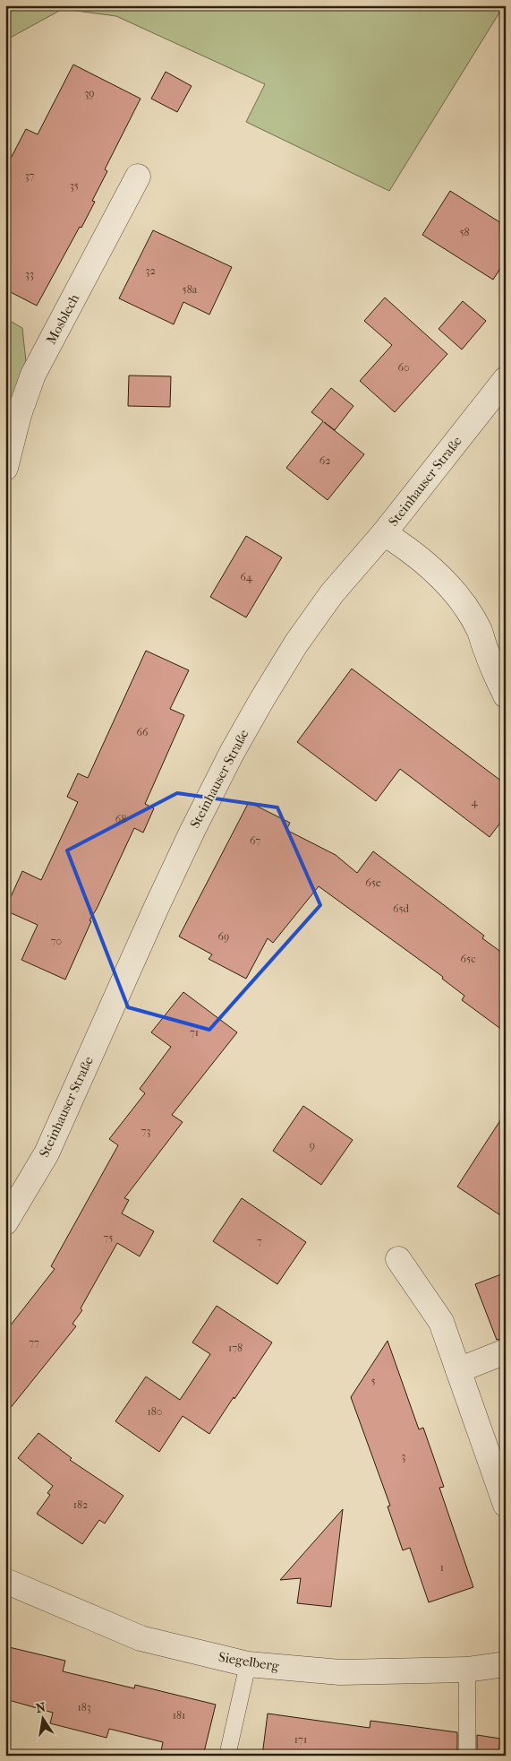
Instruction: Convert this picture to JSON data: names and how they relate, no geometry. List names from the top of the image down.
{
  "streets": {
    "street": ["Mosblech", "Steinhauser Straße", "Siegelberg"]
  },
  "house_numbers": [
    "39",
    "37",
    "35",
    "58",
    "32",
    "33",
    "58a",
    "60",
    "62",
    "64",
    "66",
    "4",
    "68",
    "67",
    "65e",
    "65d",
    "69",
    "70",
    "65c",
    "71",
    "73",
    "9",
    "75",
    "7",
    "77",
    "178",
    "5",
    "180",
    "3",
    "182",
    "1",
    "183",
    "181",
    "171"
  ],
  "north": "top"
}
